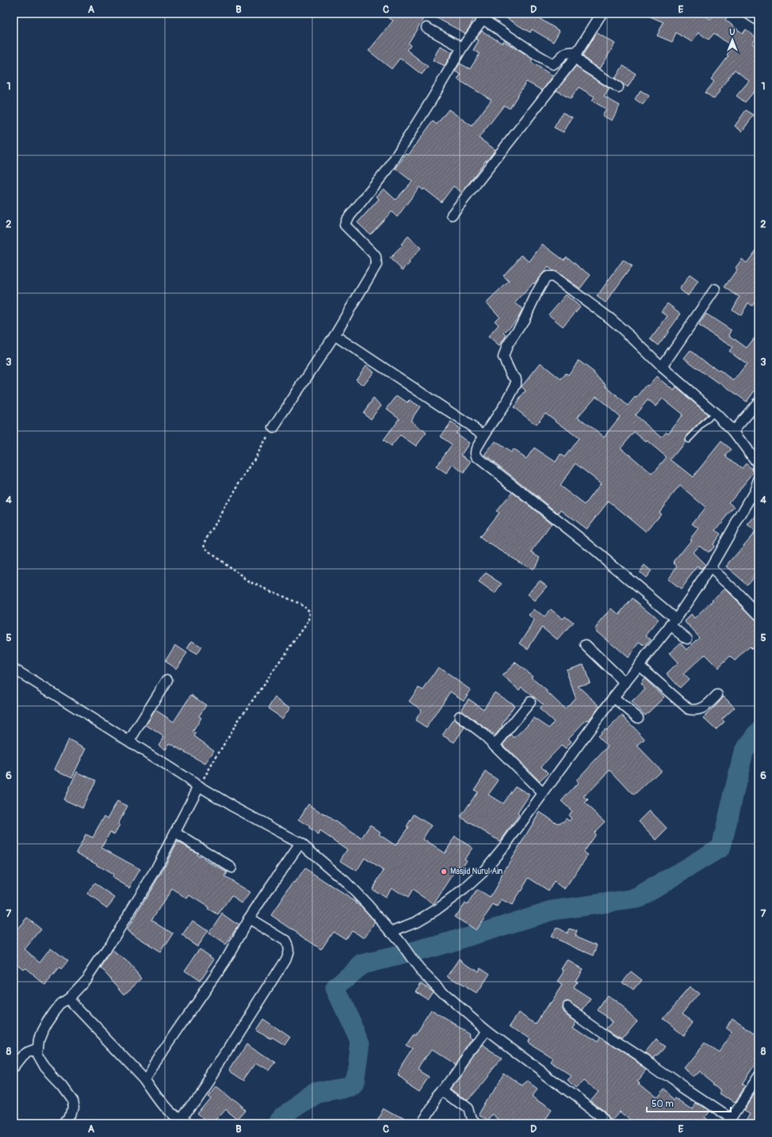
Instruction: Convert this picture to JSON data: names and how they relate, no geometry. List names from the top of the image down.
{
  "places": ["Masjid Nurul Ain"],
  "scale_bar": "50 m",
  "north": "top",
  "grid": {
    "columns": [
      "A",
      "B",
      "C",
      "D",
      "E"
    ],
    "rows": [
      "1",
      "2",
      "3",
      "4",
      "5",
      "6",
      "7",
      "8"
    ]
  }
}
